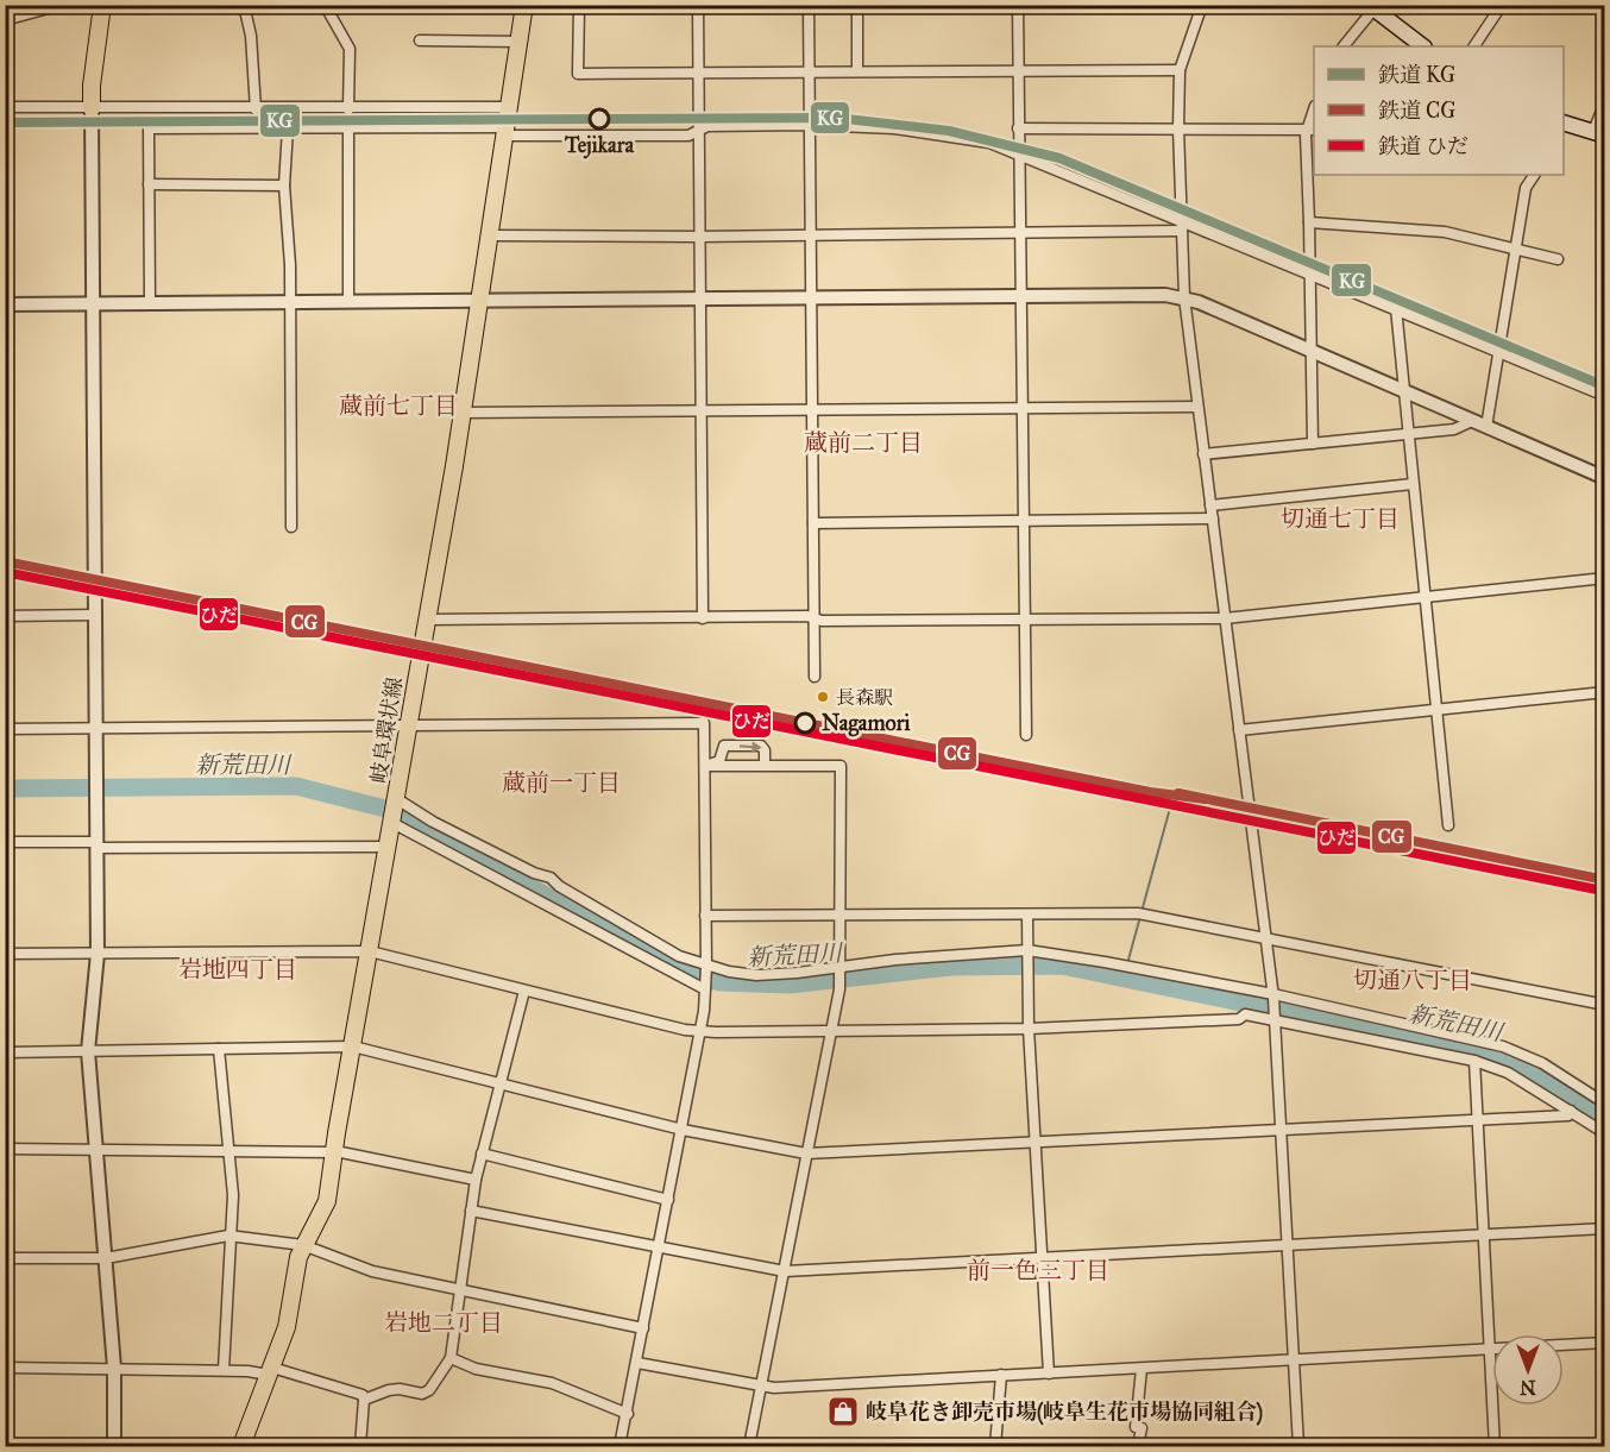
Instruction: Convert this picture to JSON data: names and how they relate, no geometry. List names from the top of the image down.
{
  "streets": {
    "main road": ["岐阜環状線"]
  },
  "districts": [
    "蔵前七丁目",
    "蔵前二丁目",
    "切通七丁目",
    "蔵前一丁目",
    "岩地四丁目",
    "切通八丁目",
    "前一色三丁目",
    "岩地二丁目"
  ],
  "water": ["新荒田川"],
  "places": {
    "other": ["Tejikara", "長森駅", "Nagamori"],
    "shop": ["岐阜花き卸売市場(岐阜生花市場協同組合)"]
  },
  "lines": ["rail line KG", "rail line CG", "rail line ひだ"],
  "legend": ["鉄道 KG", "鉄道 CG", "鉄道 ひだ"],
  "north": "bottom"
}
